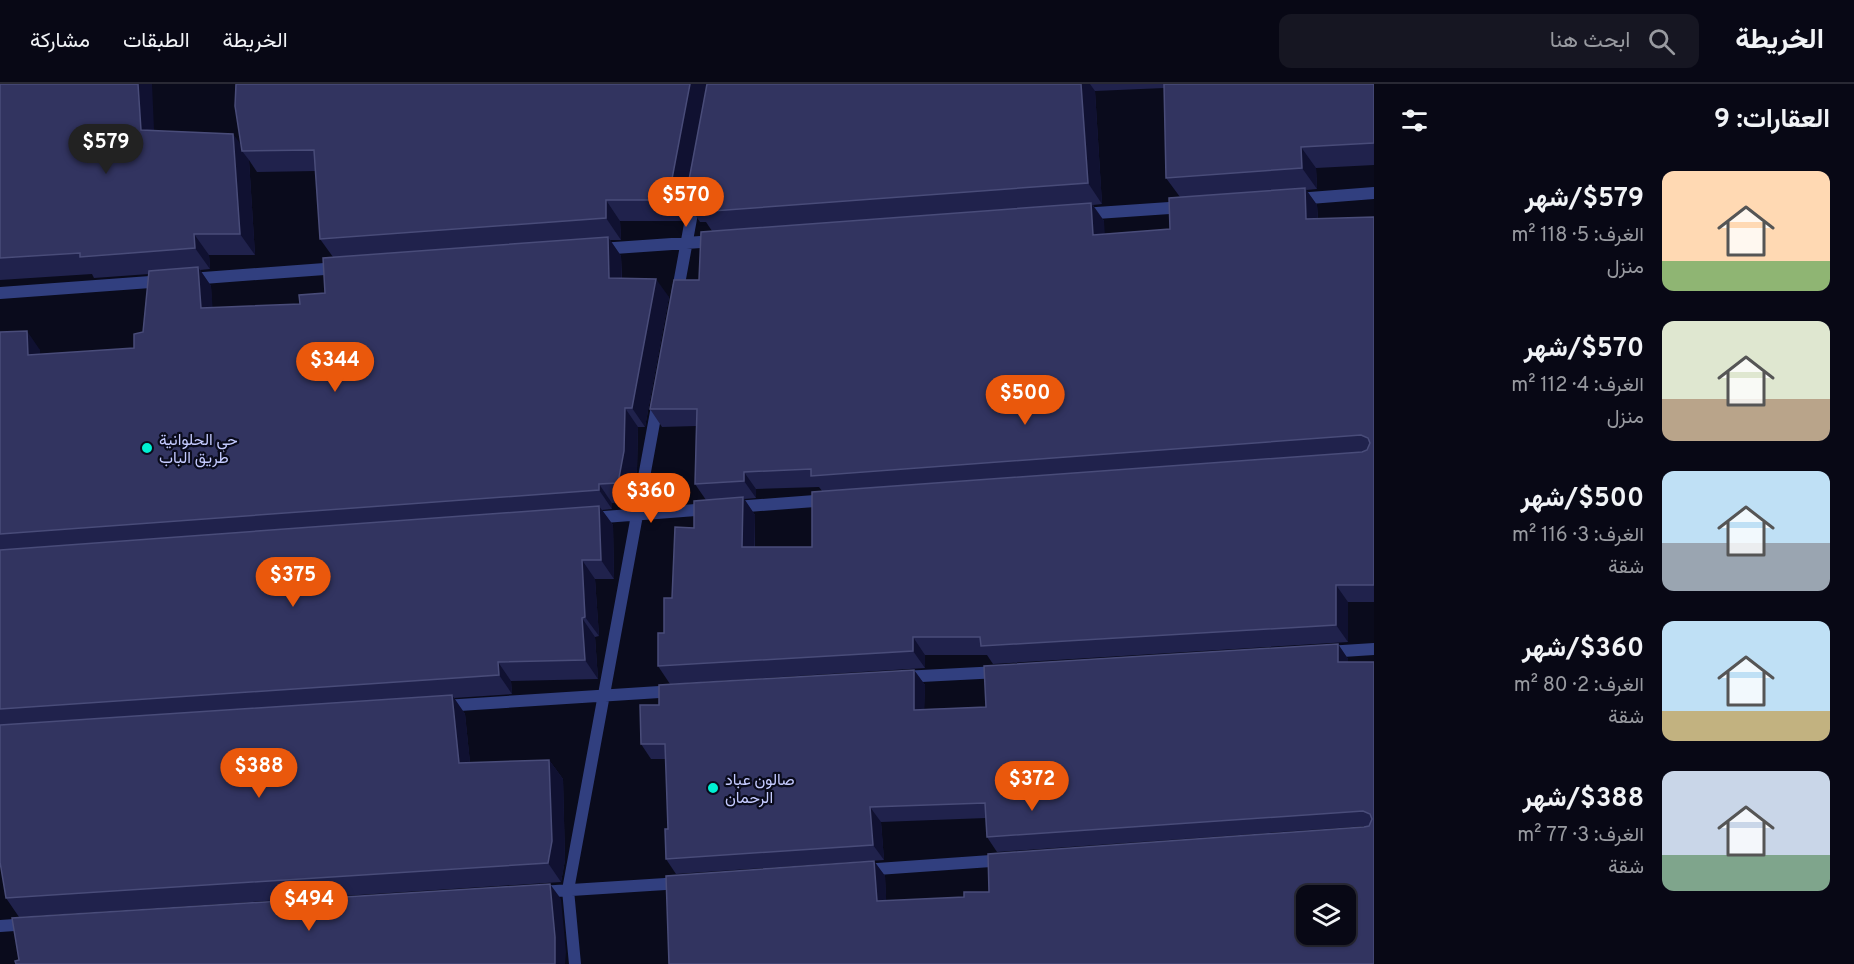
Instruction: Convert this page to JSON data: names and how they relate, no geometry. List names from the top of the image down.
{
  "places": ["حي الحلوانية طريق الباب", "صالون عباد الرحمان"],
  "page": {
    "header": "الخريطة",
    "search": "ابحث هنا",
    "nav": ["الخريطة", "الطبقات", "مشاركة"],
    "heading": "العقارات: 9",
    "price": [
      "$579",
      "$570",
      "$344",
      "$500",
      "$360",
      "$375",
      "$388",
      "$372",
      "$494"
    ],
    "list": [
      {
        "name": "$579/شهر",
        "note": "الغرف: 5 · 118 m² · منزل"
      },
      {
        "name": "$570/شهر",
        "note": "الغرف: 4 · 112 m² · منزل"
      },
      {
        "name": "$500/شهر",
        "note": "الغرف: 3 · 116 m² · شقة"
      },
      {
        "name": "$360/شهر",
        "note": "الغرف: 2 · 80 m² · شقة"
      },
      {
        "name": "$388/شهر",
        "note": "الغرف: 3 · 77 m² · شقة"
      }
    ]
  }
}
